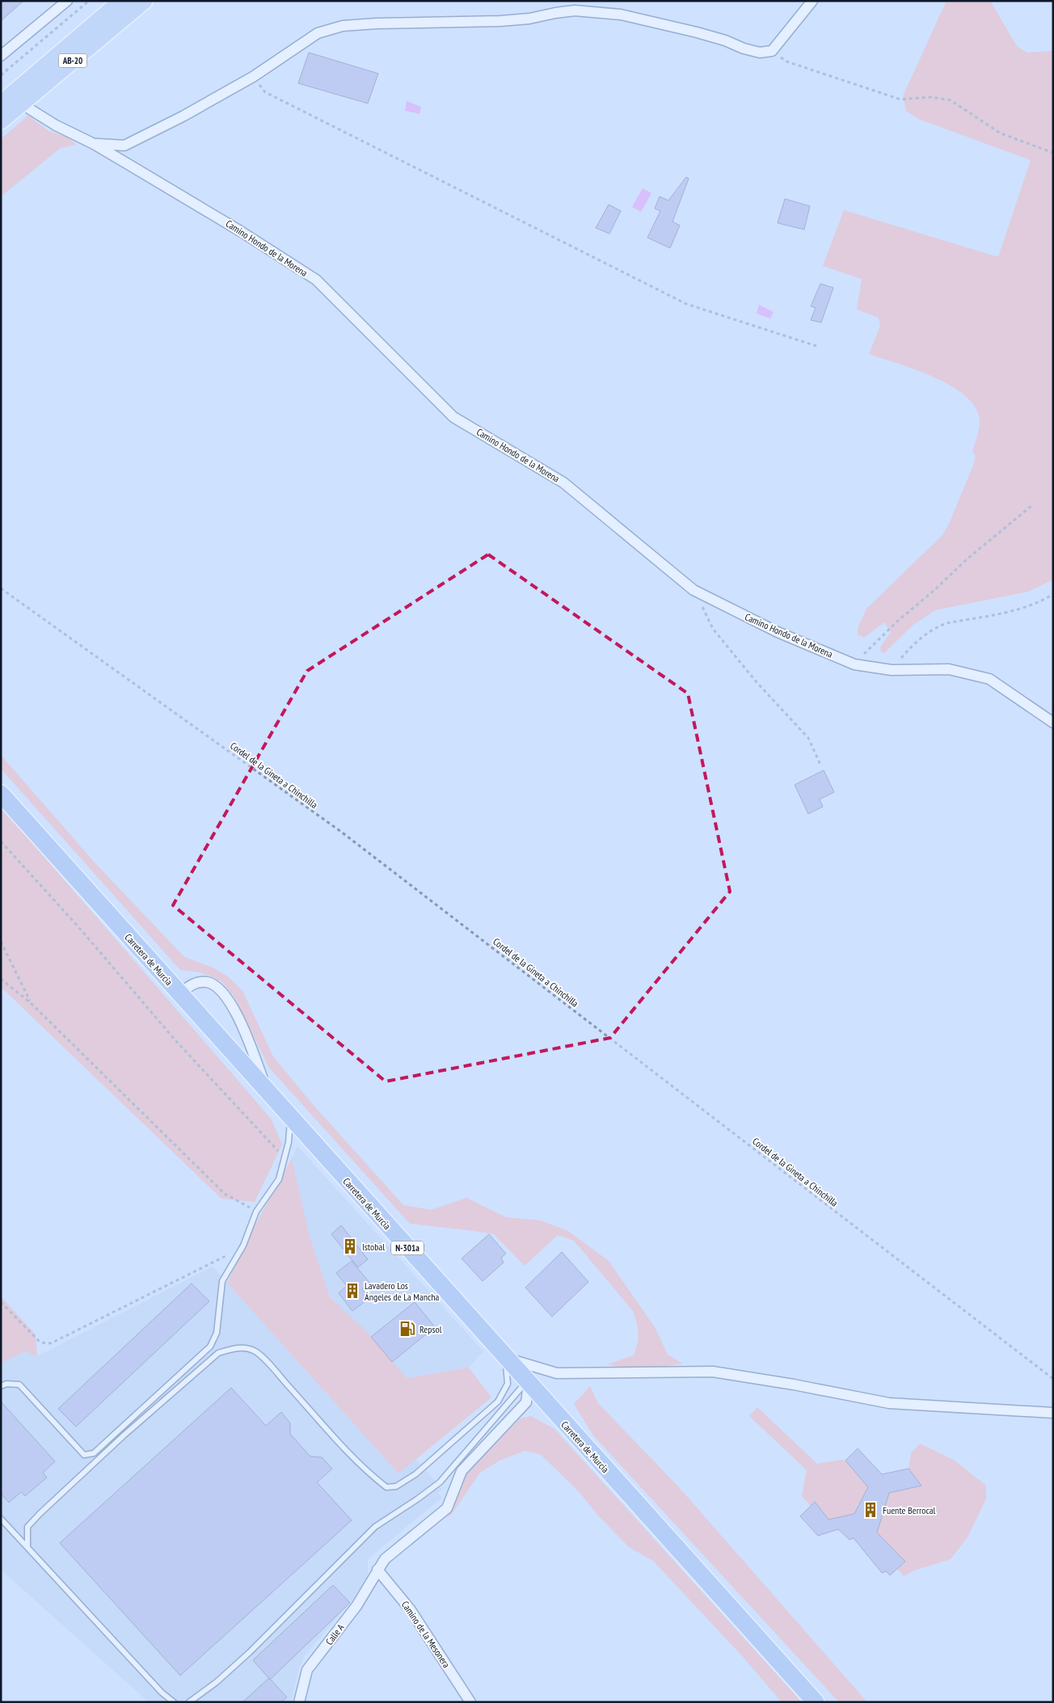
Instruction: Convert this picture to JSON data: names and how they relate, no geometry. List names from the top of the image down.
{
  "streets": {
    "highway": ["Carretera de Murcia", "N-301a"],
    "main road": ["AB-20"],
    "street": ["Camino Hondo de la Morena", "Calle A", "Camino de la Mesonera"],
    "path": ["Cordel de la Gineta a Chinchilla"]
  },
  "crossings": [
    ["AB-20", "Camino Hondo de la Morena"],
    ["Carretera de Murcia", "Calle A"],
    ["Calle A", "Camino de la Mesonera"]
  ],
  "places": {
    "building": ["Istobal", "Lavadero Los Ángeles de La Mancha", "Fuente Berrocal"],
    "fuel station": ["Repsol"]
  }
}
